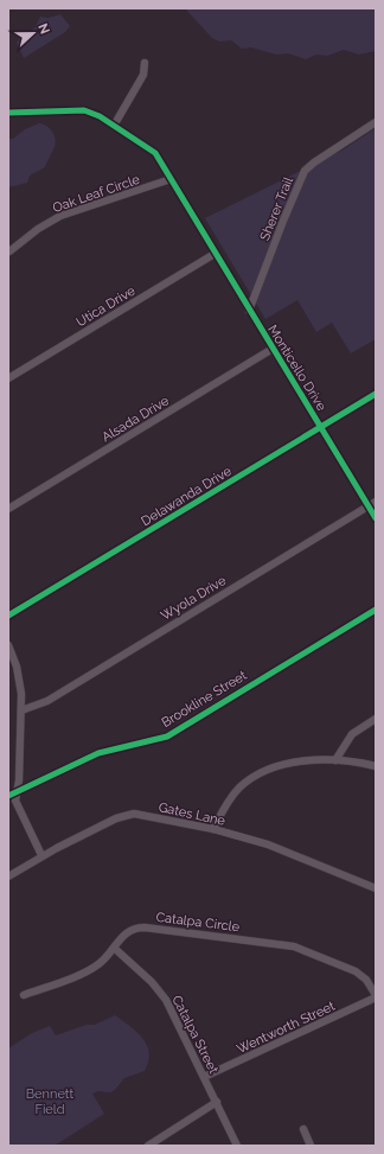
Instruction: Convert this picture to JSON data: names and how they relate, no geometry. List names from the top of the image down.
{
  "streets": {
    "street": [
      "Oak Leaf Circle",
      "Sherer Trail",
      "Utica Drive",
      "Monticello Drive",
      "Alsada Drive",
      "Delawanda Drive",
      "Wyola Drive",
      "Brookline Street",
      "Gates Lane",
      "Catalpa Circle",
      "Wentworth Street",
      "Catalpa Street"
    ]
  },
  "crossings": [
    ["Oak Leaf Circle", "Monticello Drive"],
    ["Sherer Trail", "Monticello Drive"],
    ["Utica Drive", "Monticello Drive"],
    ["Monticello Drive", "Alsada Drive"],
    ["Monticello Drive", "Delawanda Drive"],
    ["Monticello Drive", "Wyola Drive"],
    ["Catalpa Circle", "Wentworth Street"],
    ["Catalpa Circle", "Catalpa Street"],
    ["Wentworth Street", "Catalpa Street"]
  ],
  "parks": ["Bennett Field"],
  "north": "right"
}
